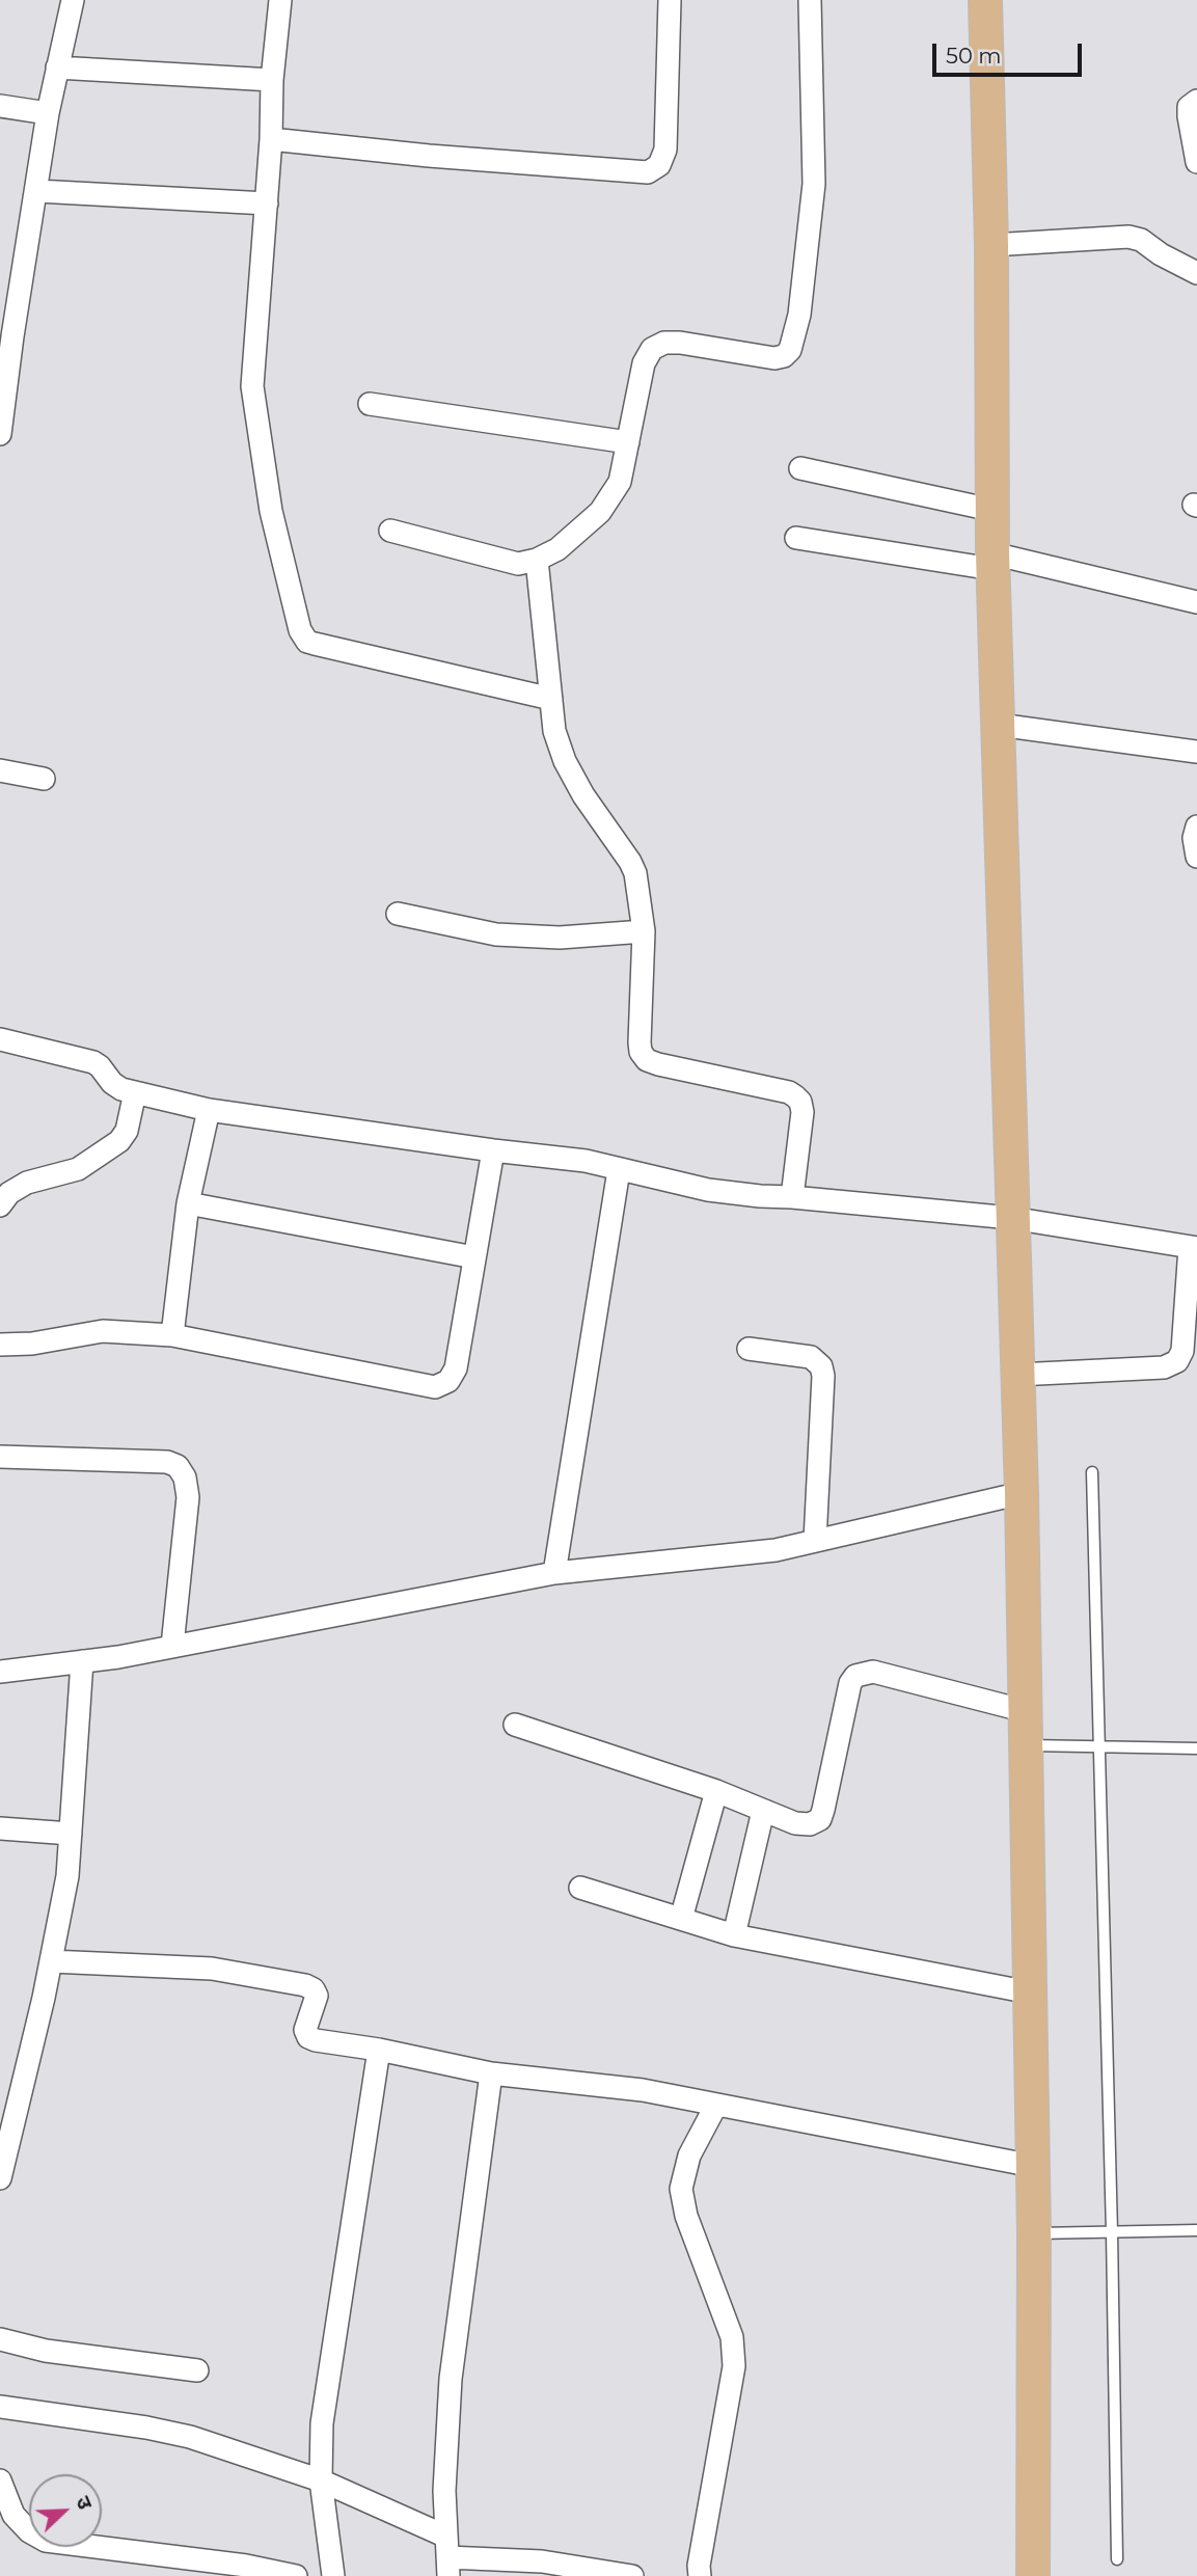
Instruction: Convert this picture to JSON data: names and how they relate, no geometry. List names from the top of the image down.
{
  "scale_bar": "50 m",
  "north": "top right"
}
